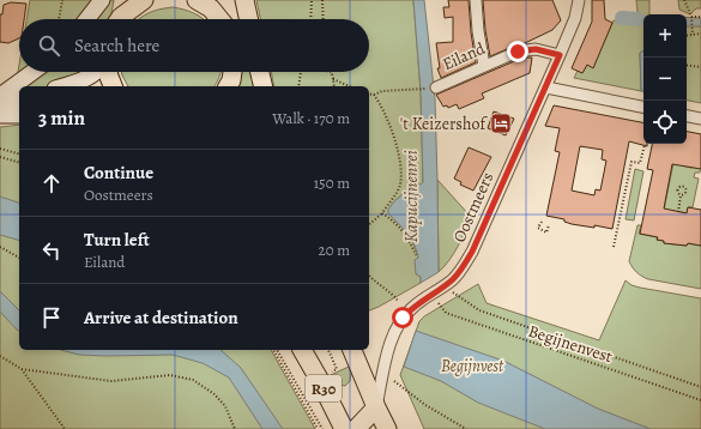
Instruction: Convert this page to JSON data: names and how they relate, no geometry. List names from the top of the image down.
{
  "streets": {
    "main road": ["R30"],
    "street": ["Eiland", "Oostmeers"],
    "path": ["Begijnenvest"]
  },
  "crossings": [
    ["Eiland", "Oostmeers"],
    ["Oostmeers", "R30"]
  ],
  "water": ["Kapucijnenrei"],
  "parks": ["Begijnvest"],
  "places": {
    "hotel": ["'t Keizershof"]
  },
  "page": {
    "map_buttons": ["+", "−"],
    "search": "Search here",
    "heading": ["3 min", "Walk · 170 m"],
    "list": [
      ["Continue", "Oostmeers", "150 m"],
      ["Turn left", "Eiland", "20 m"],
      "Arrive at destination"
    ]
  }
}
